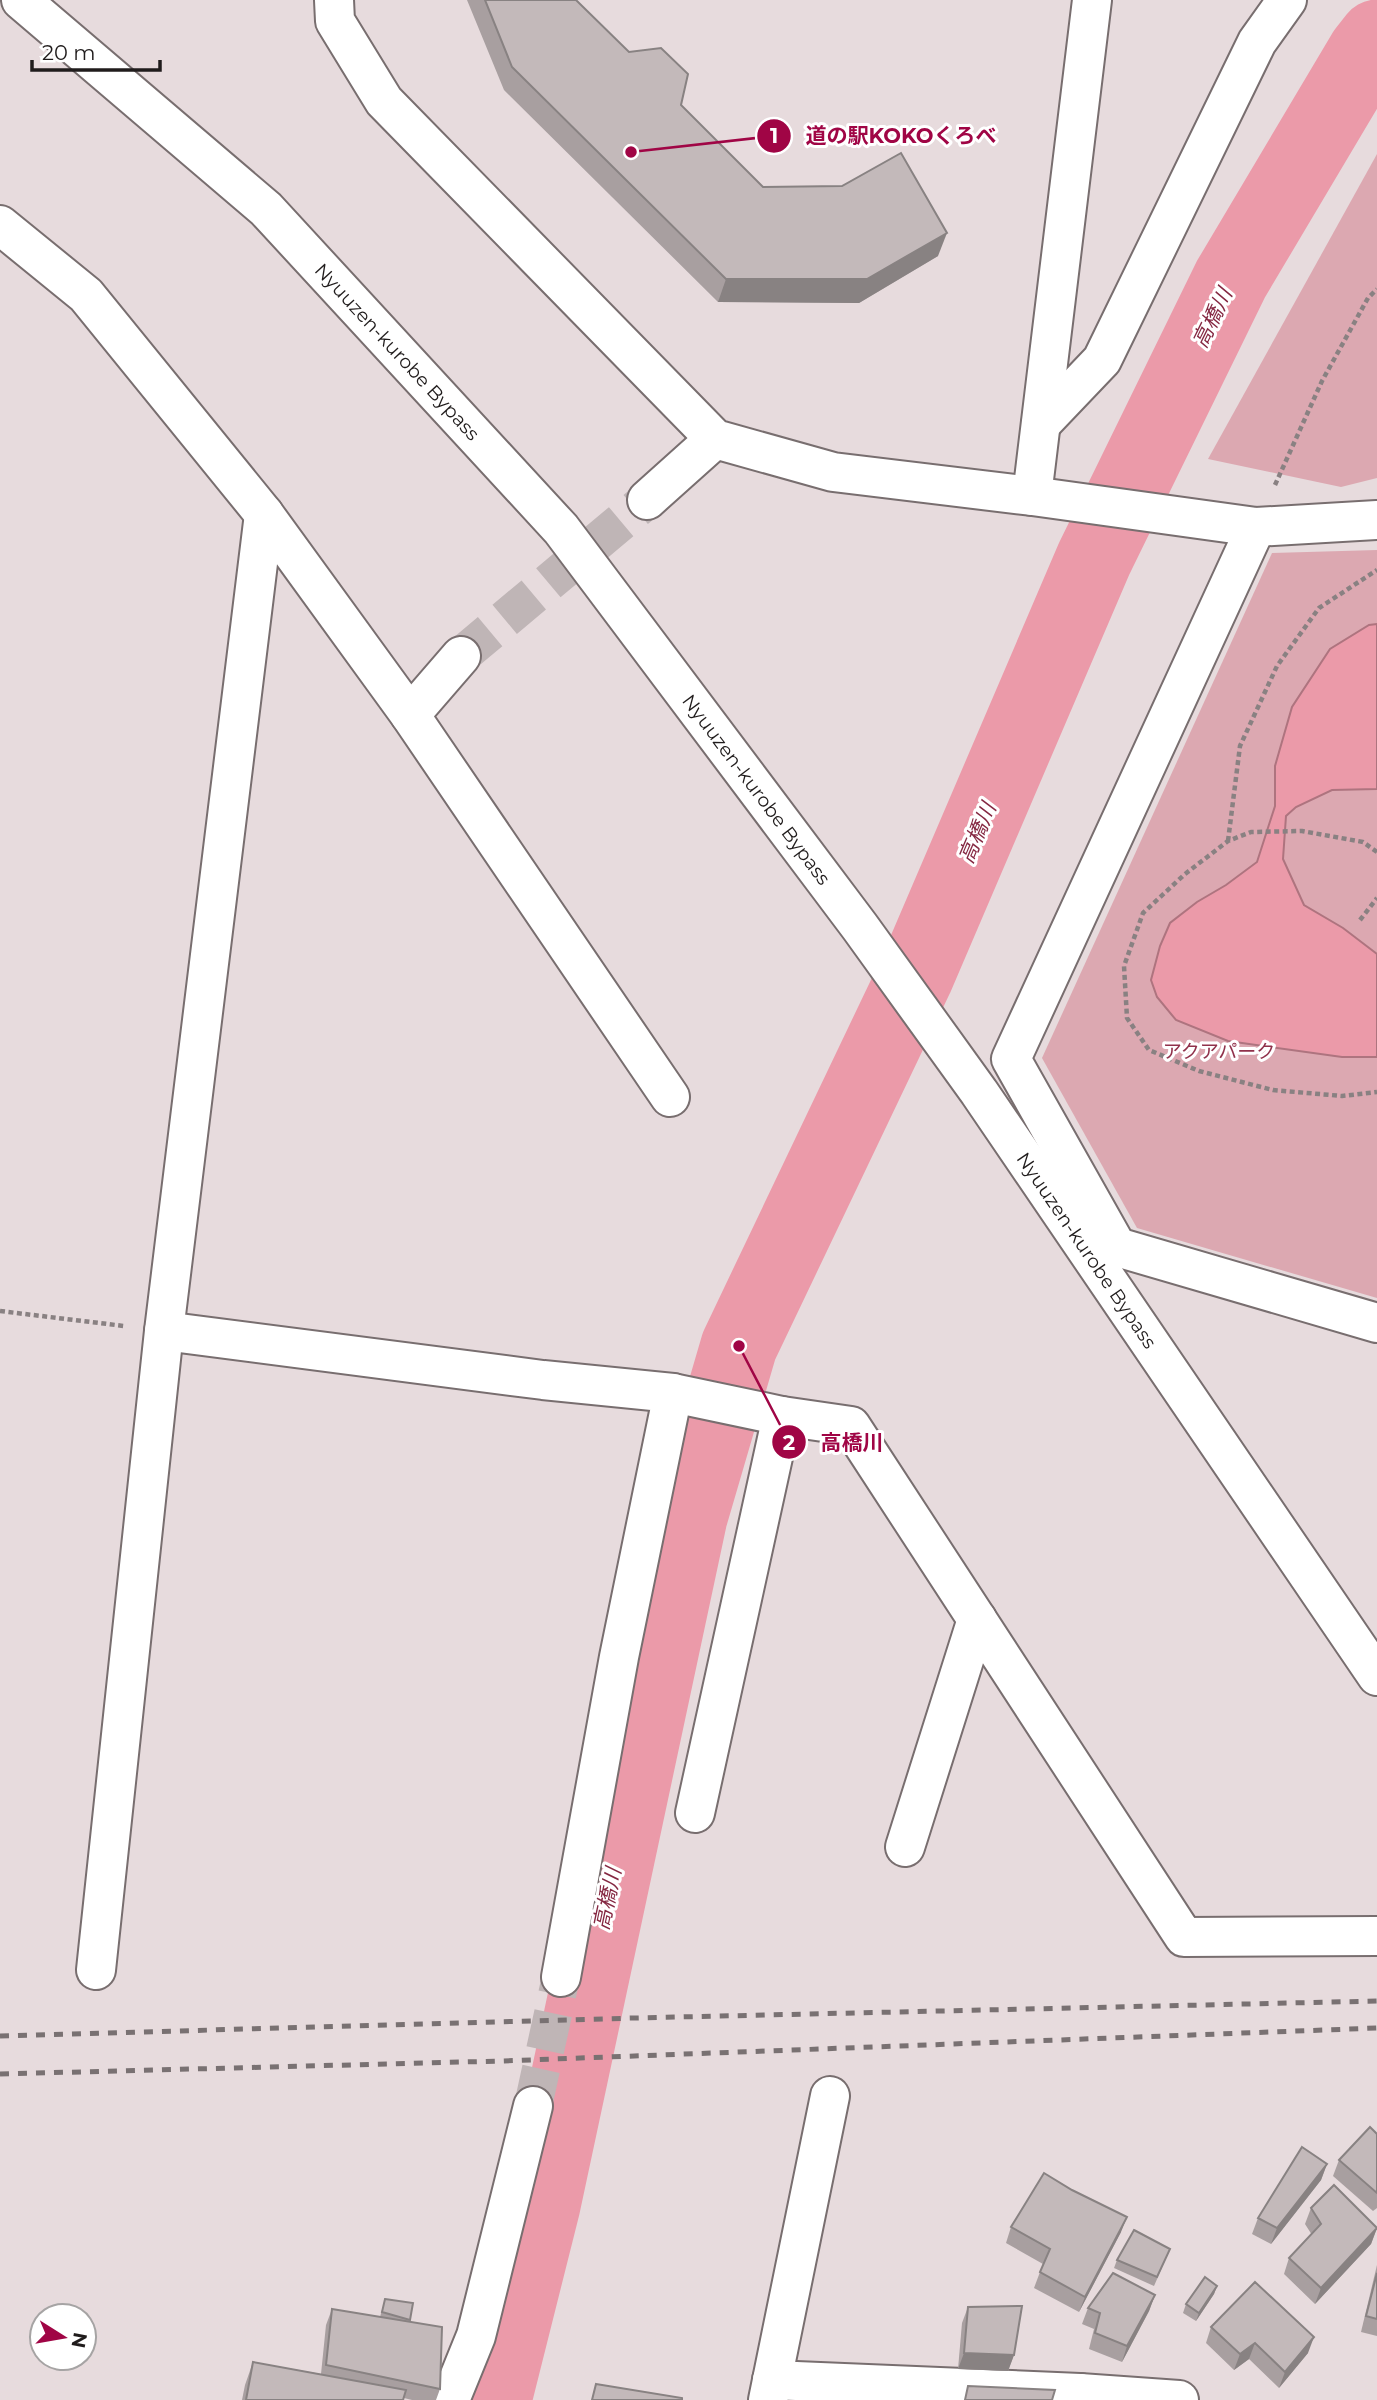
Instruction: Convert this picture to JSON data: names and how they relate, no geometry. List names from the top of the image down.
{
  "streets": {
    "main road": ["Nyuuzen-kurobe Bypass"]
  },
  "water": ["高橋川"],
  "parks": ["アクアパーク"],
  "places": ["道の駅KOKOくろべ", "高橋川"],
  "scale_bar": "20 m",
  "north": "right"
}
